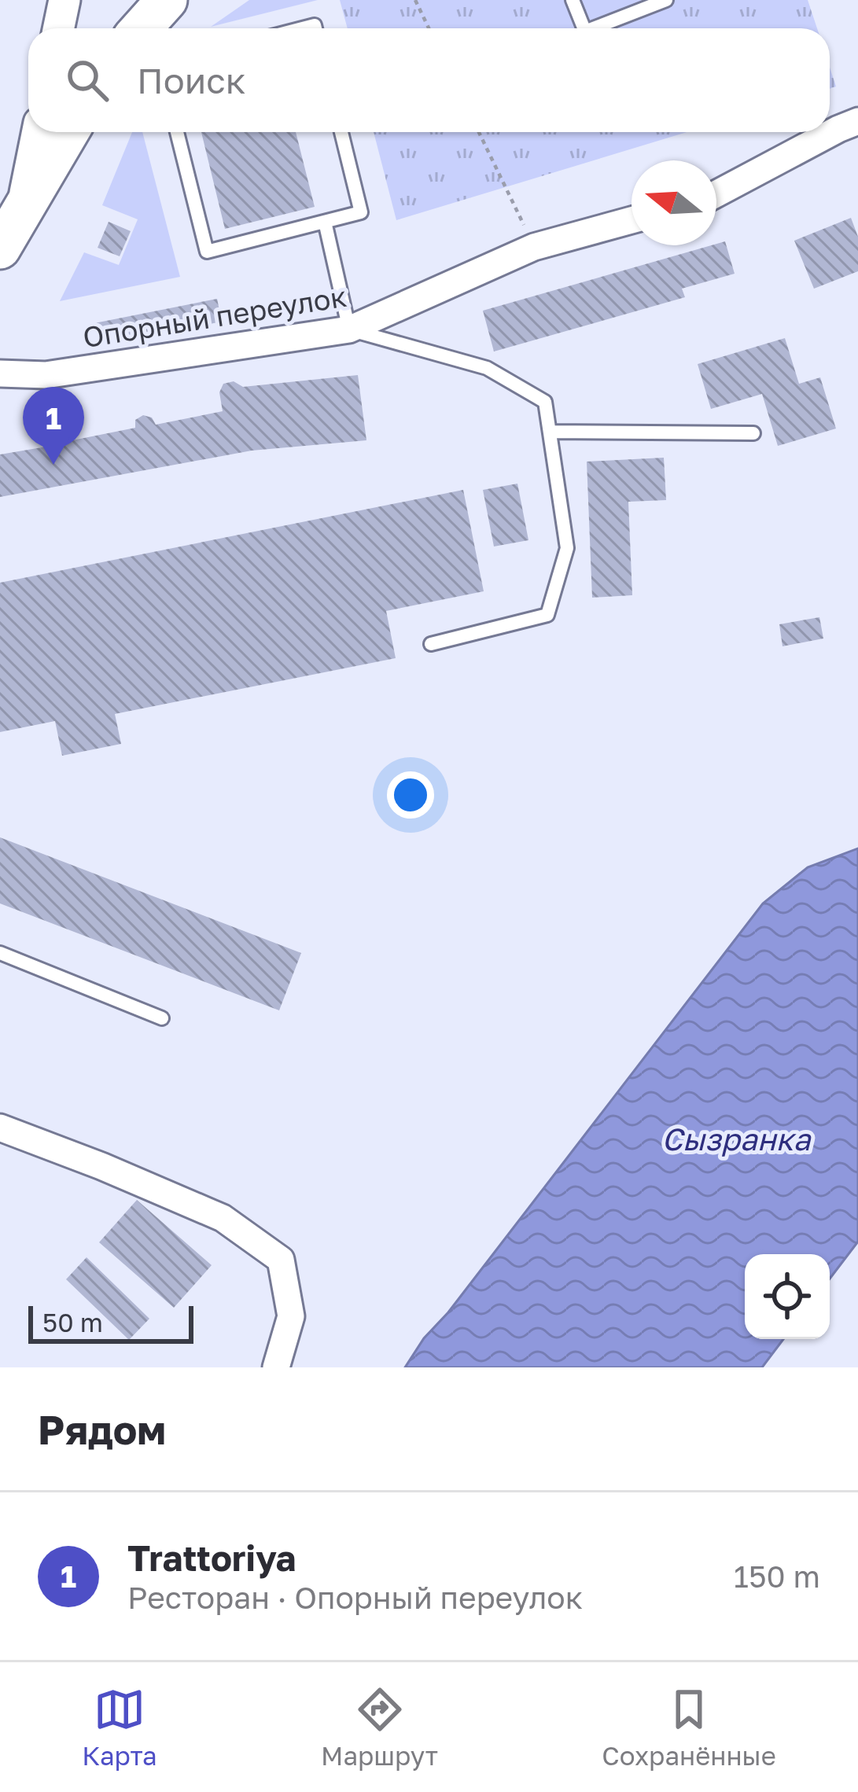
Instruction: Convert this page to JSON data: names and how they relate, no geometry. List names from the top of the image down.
{
  "streets": {
    "street": ["Опорный переулок"]
  },
  "water": ["Сызранка"],
  "scale_bar": "50 m",
  "north": "left",
  "page": {
    "search": "Поиск",
    "pins": "1",
    "scale": "50 m",
    "heading": "Рядом",
    "list": [
      {
        "mark": "1",
        "name": "Trattoriya",
        "note": "Ресторан · Опорный переулок",
        "value": "150 m"
      }
    ],
    "nav": ["Карта", "Маршрут", "Сохранённые"]
  }
}
